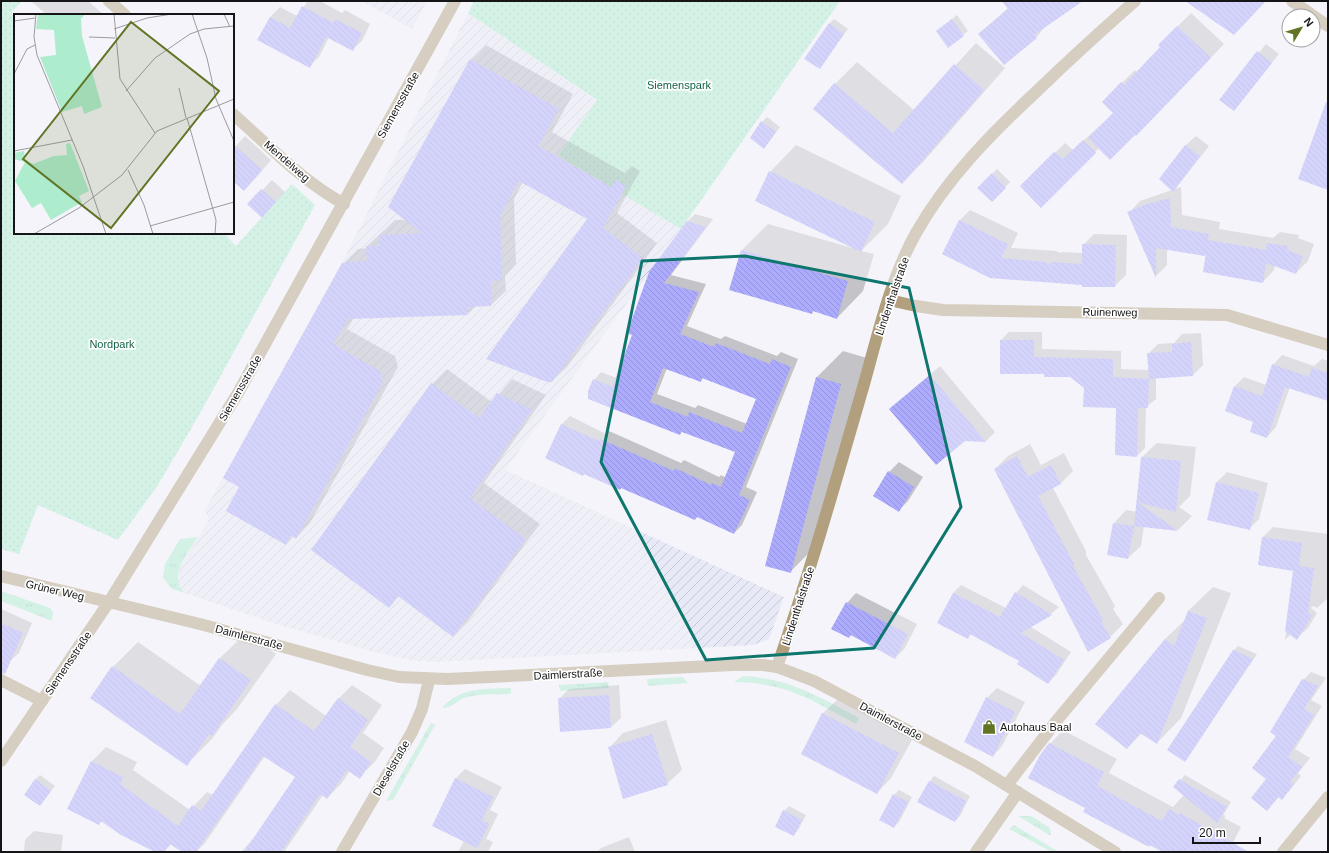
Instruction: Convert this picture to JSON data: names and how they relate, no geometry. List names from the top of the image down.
{
  "streets": {
    "street": [
      "Siemensstraße",
      "Mendelweg",
      "Lindenthalstraße",
      "Ruinenweg",
      "Grüner Weg",
      "Daimlerstraße",
      "Dieselstraße"
    ]
  },
  "crossings": [
    ["Siemensstraße", "Mendelweg"],
    ["Siemensstraße", "Grüner Weg"],
    ["Siemensstraße", "Daimlerstraße"],
    ["Lindenthalstraße", "Ruinenweg"],
    ["Lindenthalstraße", "Daimlerstraße"],
    ["Grüner Weg", "Daimlerstraße"],
    ["Daimlerstraße", "Dieselstraße"]
  ],
  "parks": ["Siemenspark", "Nordpark"],
  "places": {
    "shop": ["Autohaus Baal"]
  },
  "scale_bar": "20 m",
  "north": "top right"
}
